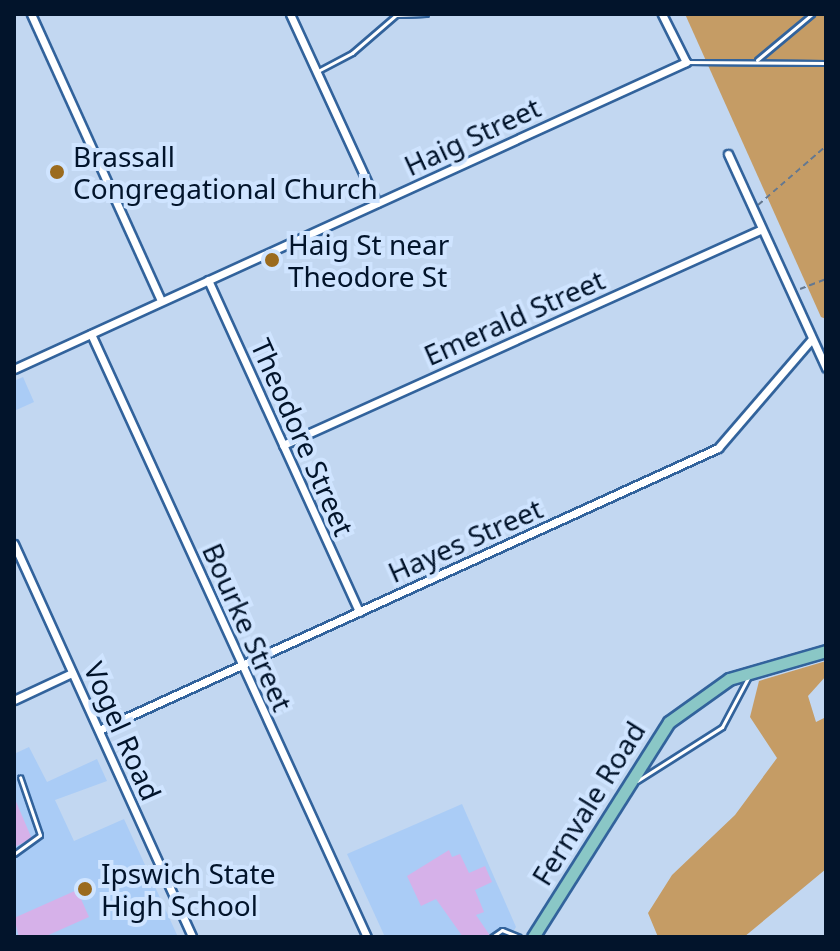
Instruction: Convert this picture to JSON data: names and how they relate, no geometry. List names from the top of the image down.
{
  "streets": {
    "main road": ["Fernvale Road"],
    "street": [
      "Haig Street",
      "Emerald Street",
      "Theodore Street",
      "Hayes Street",
      "Bourke Street",
      "Vogel Road"
    ]
  },
  "crossings": [
    ["Haig Street", "Theodore Street"],
    ["Haig Street", "Bourke Street"],
    ["Emerald Street", "Theodore Street"],
    ["Theodore Street", "Hayes Street"],
    ["Hayes Street", "Bourke Street"],
    ["Hayes Street", "Vogel Road"]
  ],
  "places": ["Brassall Congregational Church", "Haig St near Theodore St", "Ipswich State High School"]
}
